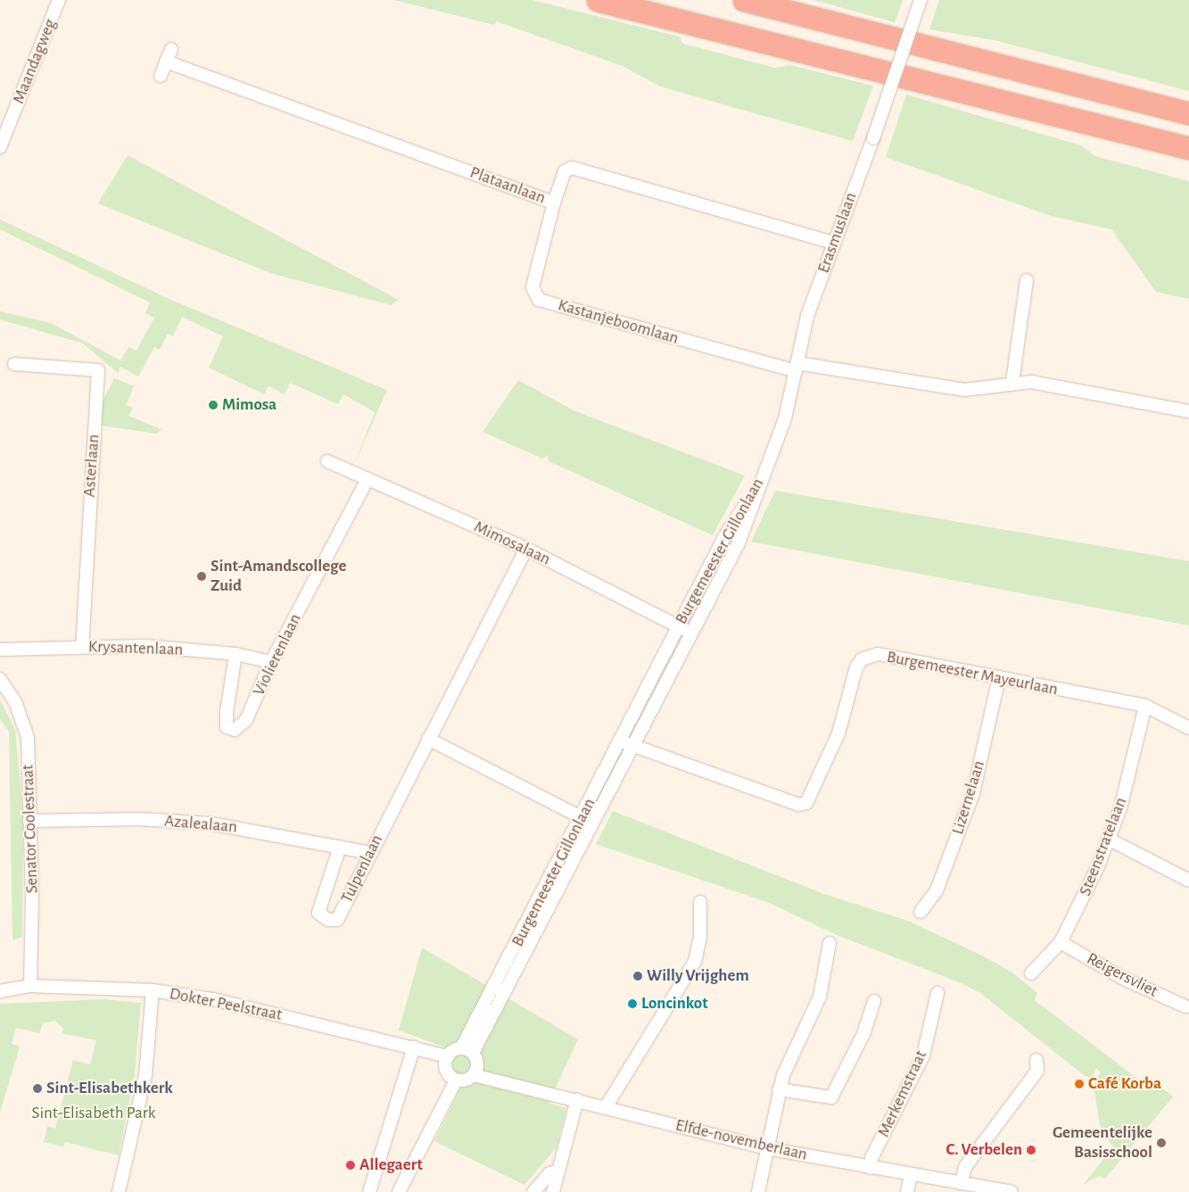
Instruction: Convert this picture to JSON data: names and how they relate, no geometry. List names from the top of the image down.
{
  "streets": {
    "street": [
      "Maandagweg",
      "Plataanlaan",
      "Erasmuslaan",
      "Kastanjeboomlaan",
      "Asterlaan",
      "Mimosalaan",
      "Burgemeester Gillonlaan",
      "Krysantenlaan",
      "Violierenlaan",
      "Burgemeester Mayeurlaan",
      "Lizernelaan",
      "Azalealaan",
      "Senator Coolestraat",
      "Steenstratelaan",
      "Tulpenlaan",
      "Reigersvliet",
      "Dokter Peelstraat",
      "Merkemstraat",
      "Elfde-novemberlaan"
    ]
  },
  "crossings": [
    ["Plataanlaan", "Erasmuslaan"],
    ["Plataanlaan", "Kastanjeboomlaan"],
    ["Erasmuslaan", "Kastanjeboomlaan"],
    ["Erasmuslaan", "Burgemeester Gillonlaan"],
    ["Asterlaan", "Krysantenlaan"],
    ["Mimosalaan", "Burgemeester Gillonlaan"],
    ["Mimosalaan", "Violierenlaan"],
    ["Mimosalaan", "Tulpenlaan"],
    ["Burgemeester Gillonlaan", "Burgemeester Mayeurlaan"],
    ["Burgemeester Gillonlaan", "Dokter Peelstraat"],
    ["Burgemeester Gillonlaan", "Elfde-novemberlaan"],
    ["Krysantenlaan", "Violierenlaan"],
    ["Burgemeester Mayeurlaan", "Lizernelaan"],
    ["Burgemeester Mayeurlaan", "Steenstratelaan"],
    ["Azalealaan", "Senator Coolestraat"],
    ["Azalealaan", "Tulpenlaan"],
    ["Senator Coolestraat", "Dokter Peelstraat"],
    ["Steenstratelaan", "Reigersvliet"],
    ["Dokter Peelstraat", "Elfde-novemberlaan"],
    ["Merkemstraat", "Elfde-novemberlaan"]
  ],
  "parks": ["Sint-Elisabeth Park"],
  "places": [
    "Mimosa",
    "Sint-Amandscollege Zuid",
    "Willy Vrijghem",
    "Loncinkot",
    "Café Korba",
    "Sint-Elisabethkerk",
    "Gemeentelijke Basisschool",
    "C. Verbelen",
    "Allegaert"
  ]
}
